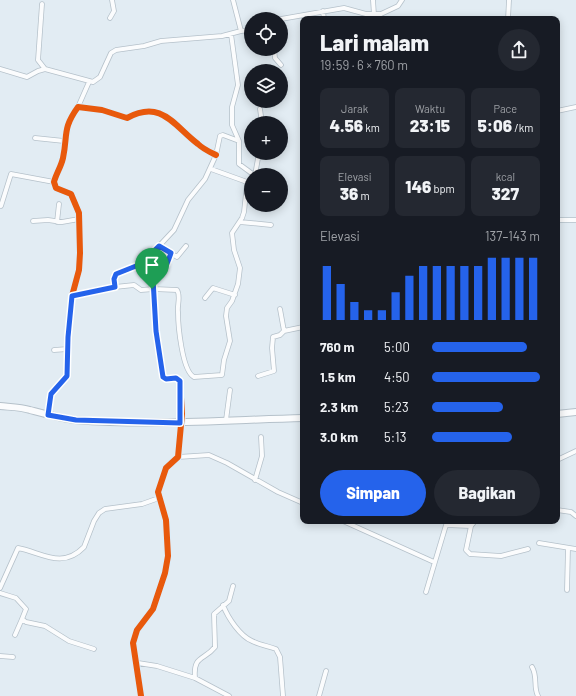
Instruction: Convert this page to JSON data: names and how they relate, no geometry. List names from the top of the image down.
{
  "page": {
    "map_buttons": ["+", "−"],
    "heading": ["Lari malam", "19:59 · 6 × 760 m"],
    "stats": [
      ["Jarak", "4.56 km"],
      ["Waktu", "23:15"],
      ["Pace", "5:06 /km"],
      ["Elevasi", "36 m"],
      ["146 bpm"],
      ["kcal", "327"]
    ],
    "chart": ["Elevasi", "137–143 m"],
    "list": [
      {
        "name": "760 m",
        "note": "5:00"
      },
      {
        "name": "1.5 km",
        "note": "4:50"
      },
      {
        "name": "2.3 km",
        "note": "5:23"
      },
      {
        "name": "3.0 km",
        "note": "5:13"
      }
    ],
    "buttons": ["Simpan", "Bagikan"]
  }
}
